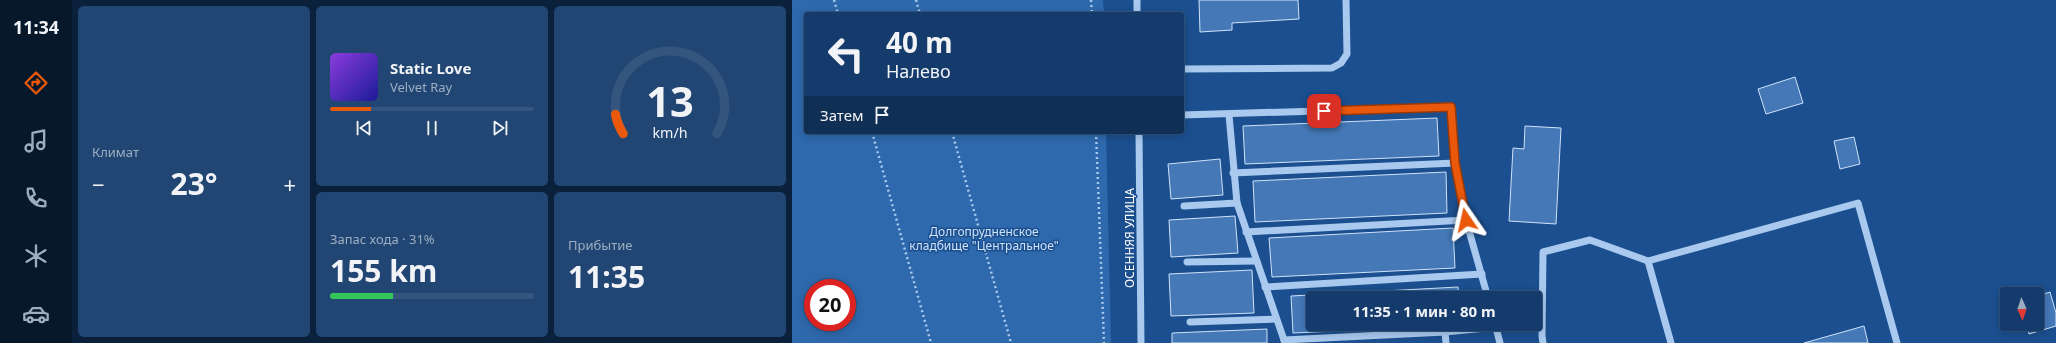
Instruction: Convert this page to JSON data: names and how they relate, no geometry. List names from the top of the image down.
{
  "streets": {
    "street": ["ОСЕННЯЯ УЛИЦА"]
  },
  "parks": ["Долгопрудненское кладбище \"Центральное\""],
  "north": "bottom",
  "page": {
    "tabs": "11:34",
    "tile": [
      "Климат",
      ["Запас хода · 31%", "155 km"],
      ["Прибытие", "11:35"]
    ],
    "turn": ["40 m", "Налево"],
    "song": ["Static Love", "Velvet Ray"],
    "then": "Затем",
    "heat": ["−", "23°", "+"],
    "limit": "20",
    "trip": "11:35 · 1 мин · 80 m",
    "gauge": ["13", "km/h"]
  }
}
